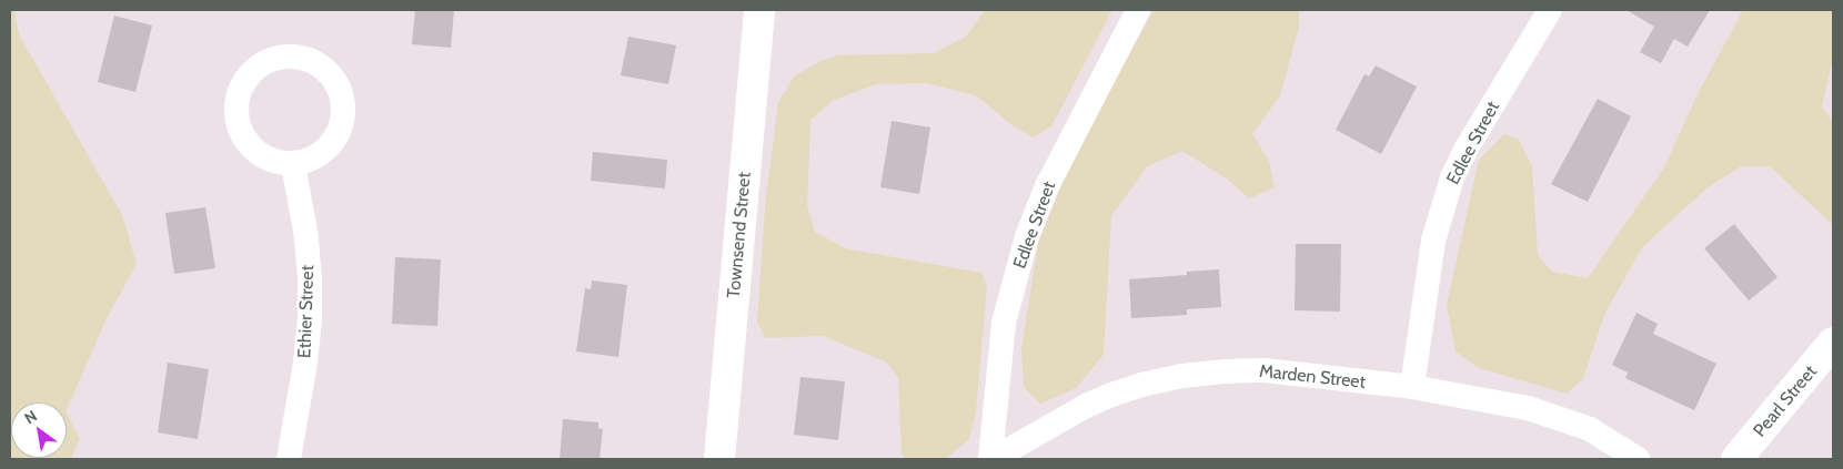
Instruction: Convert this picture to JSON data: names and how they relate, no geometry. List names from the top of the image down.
{
  "streets": {
    "street": [
      "Edlee Street",
      "Townsend Street",
      "Ethier Street",
      "Marden Street",
      "Pearl Street"
    ]
  },
  "crossings": [
    ["Edlee Street", "Marden Street"]
  ],
  "north": "top left"
}
